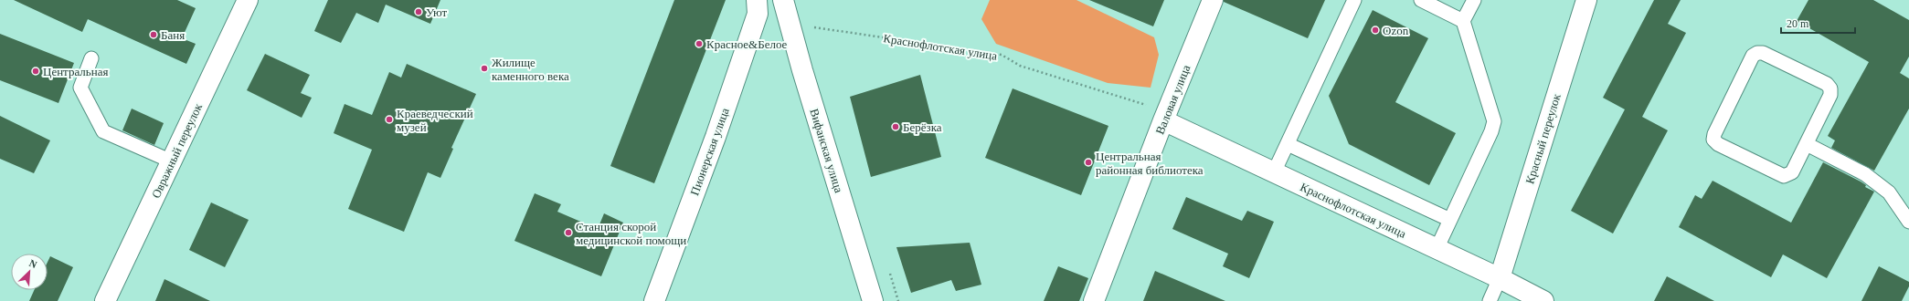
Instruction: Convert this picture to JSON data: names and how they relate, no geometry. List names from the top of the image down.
{
  "streets": {
    "street": [
      "Краснофлотская улица",
      "Валовая улица",
      "Красный переулок",
      "Овражный переулок",
      "Вифанская улица",
      "Пионерская улица"
    ]
  },
  "crossings": [
    ["Краснофлотская улица", "Валовая улица"],
    ["Краснофлотская улица", "Красный переулок"]
  ],
  "places": [
    "Уют",
    "Ozon",
    "Баня",
    "Красное&Белое",
    "Жилище каменного века",
    "Центральная",
    "Краеведческий музей",
    "Берёзка",
    "Центральная районная библиотека",
    "Станция скорой медицинской помощи"
  ],
  "scale_bar": "20 m",
  "north": "top right"
}
